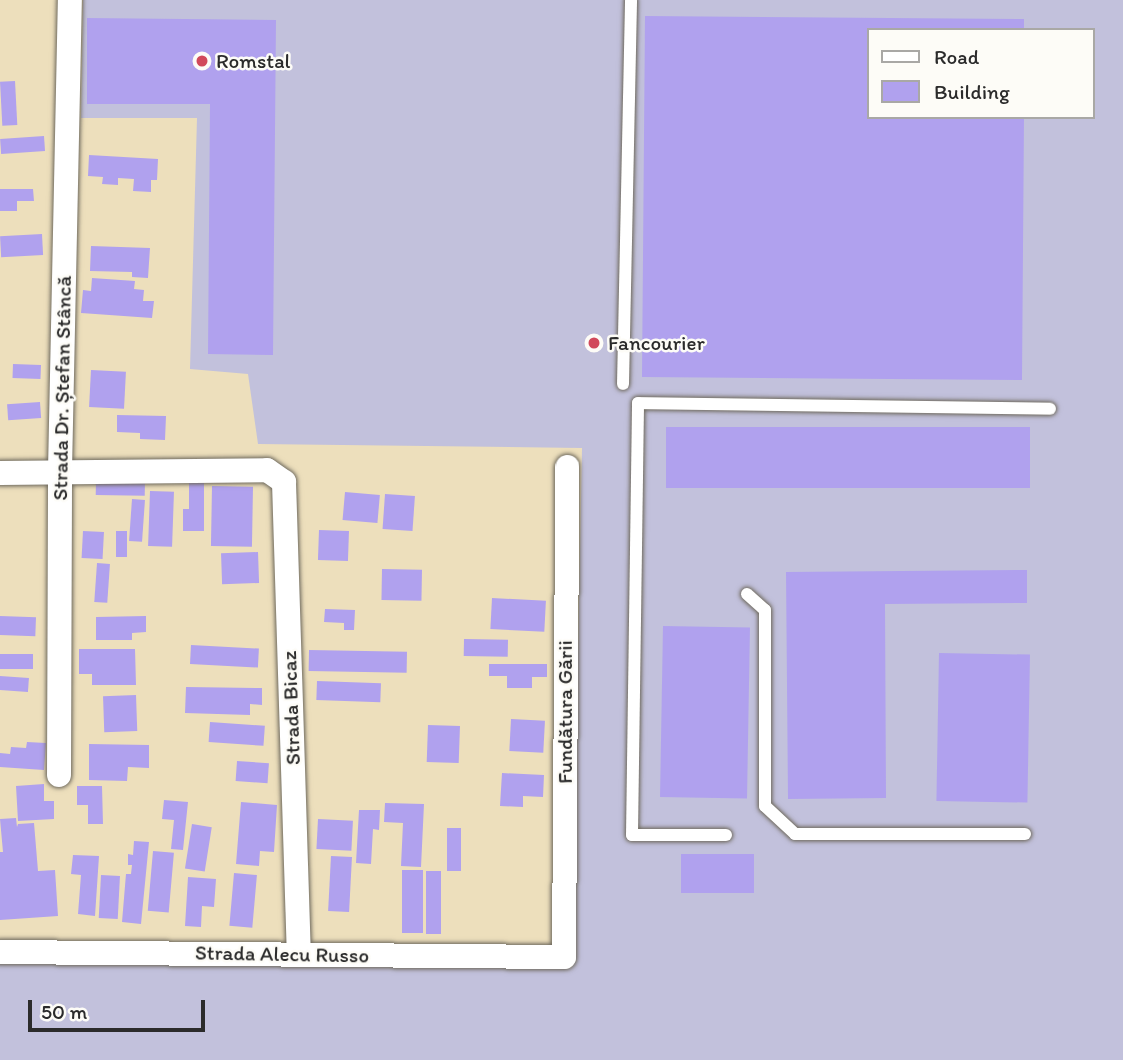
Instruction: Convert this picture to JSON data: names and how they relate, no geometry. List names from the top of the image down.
{
  "streets": {
    "street": [
      "Strada Dr. Ștefan Stâncă",
      "Strada Bicaz",
      "Fundătura Gării",
      "Strada Alecu Russo"
    ]
  },
  "crossings": [
    ["Strada Dr. Ștefan Stâncă", "Strada Bicaz"],
    ["Strada Bicaz", "Strada Alecu Russo"],
    ["Fundătura Gării", "Strada Alecu Russo"]
  ],
  "places": ["Romstal", "Fancourier"],
  "legend": ["Road", "Building"],
  "scale_bar": "50 m"
}
